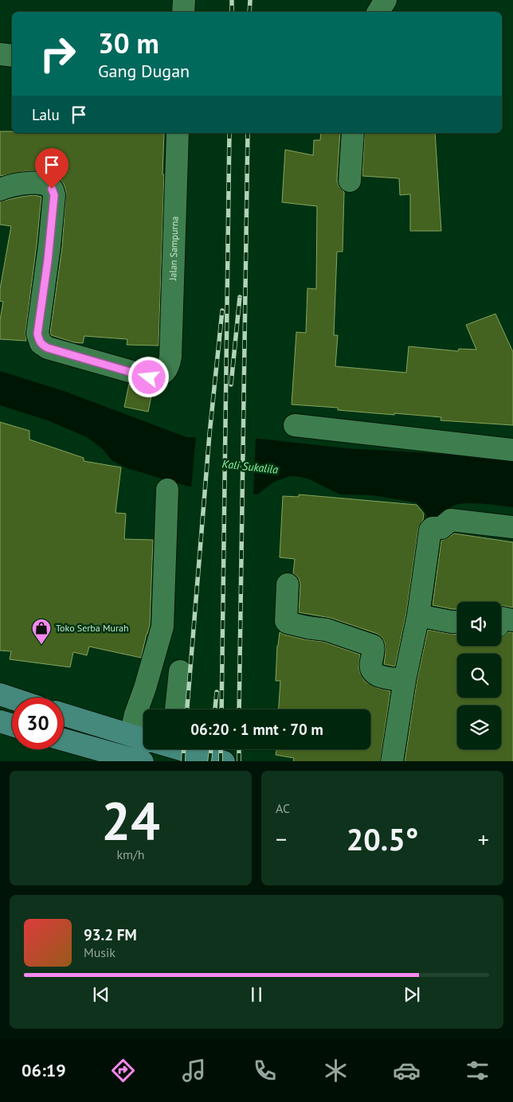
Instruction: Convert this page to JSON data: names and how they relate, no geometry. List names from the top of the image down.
{
  "streets": {
    "street": ["Jalan Sampurna"]
  },
  "water": ["Kali Sukalila"],
  "places": {
    "shop": ["Toko Serba Murah"]
  },
  "page": {
    "turn": ["30 m", "Gang Dugan"],
    "then": "Lalu",
    "limit": "30",
    "trip": "06:20 · 1 mnt · 70 m",
    "tile": [
      ["24", "km/h"],
      "AC"
    ],
    "heat": ["−", "20.5°", "+"],
    "song": ["93.2 FM", "Musik"],
    "tabs": "06:19"
  }
}
